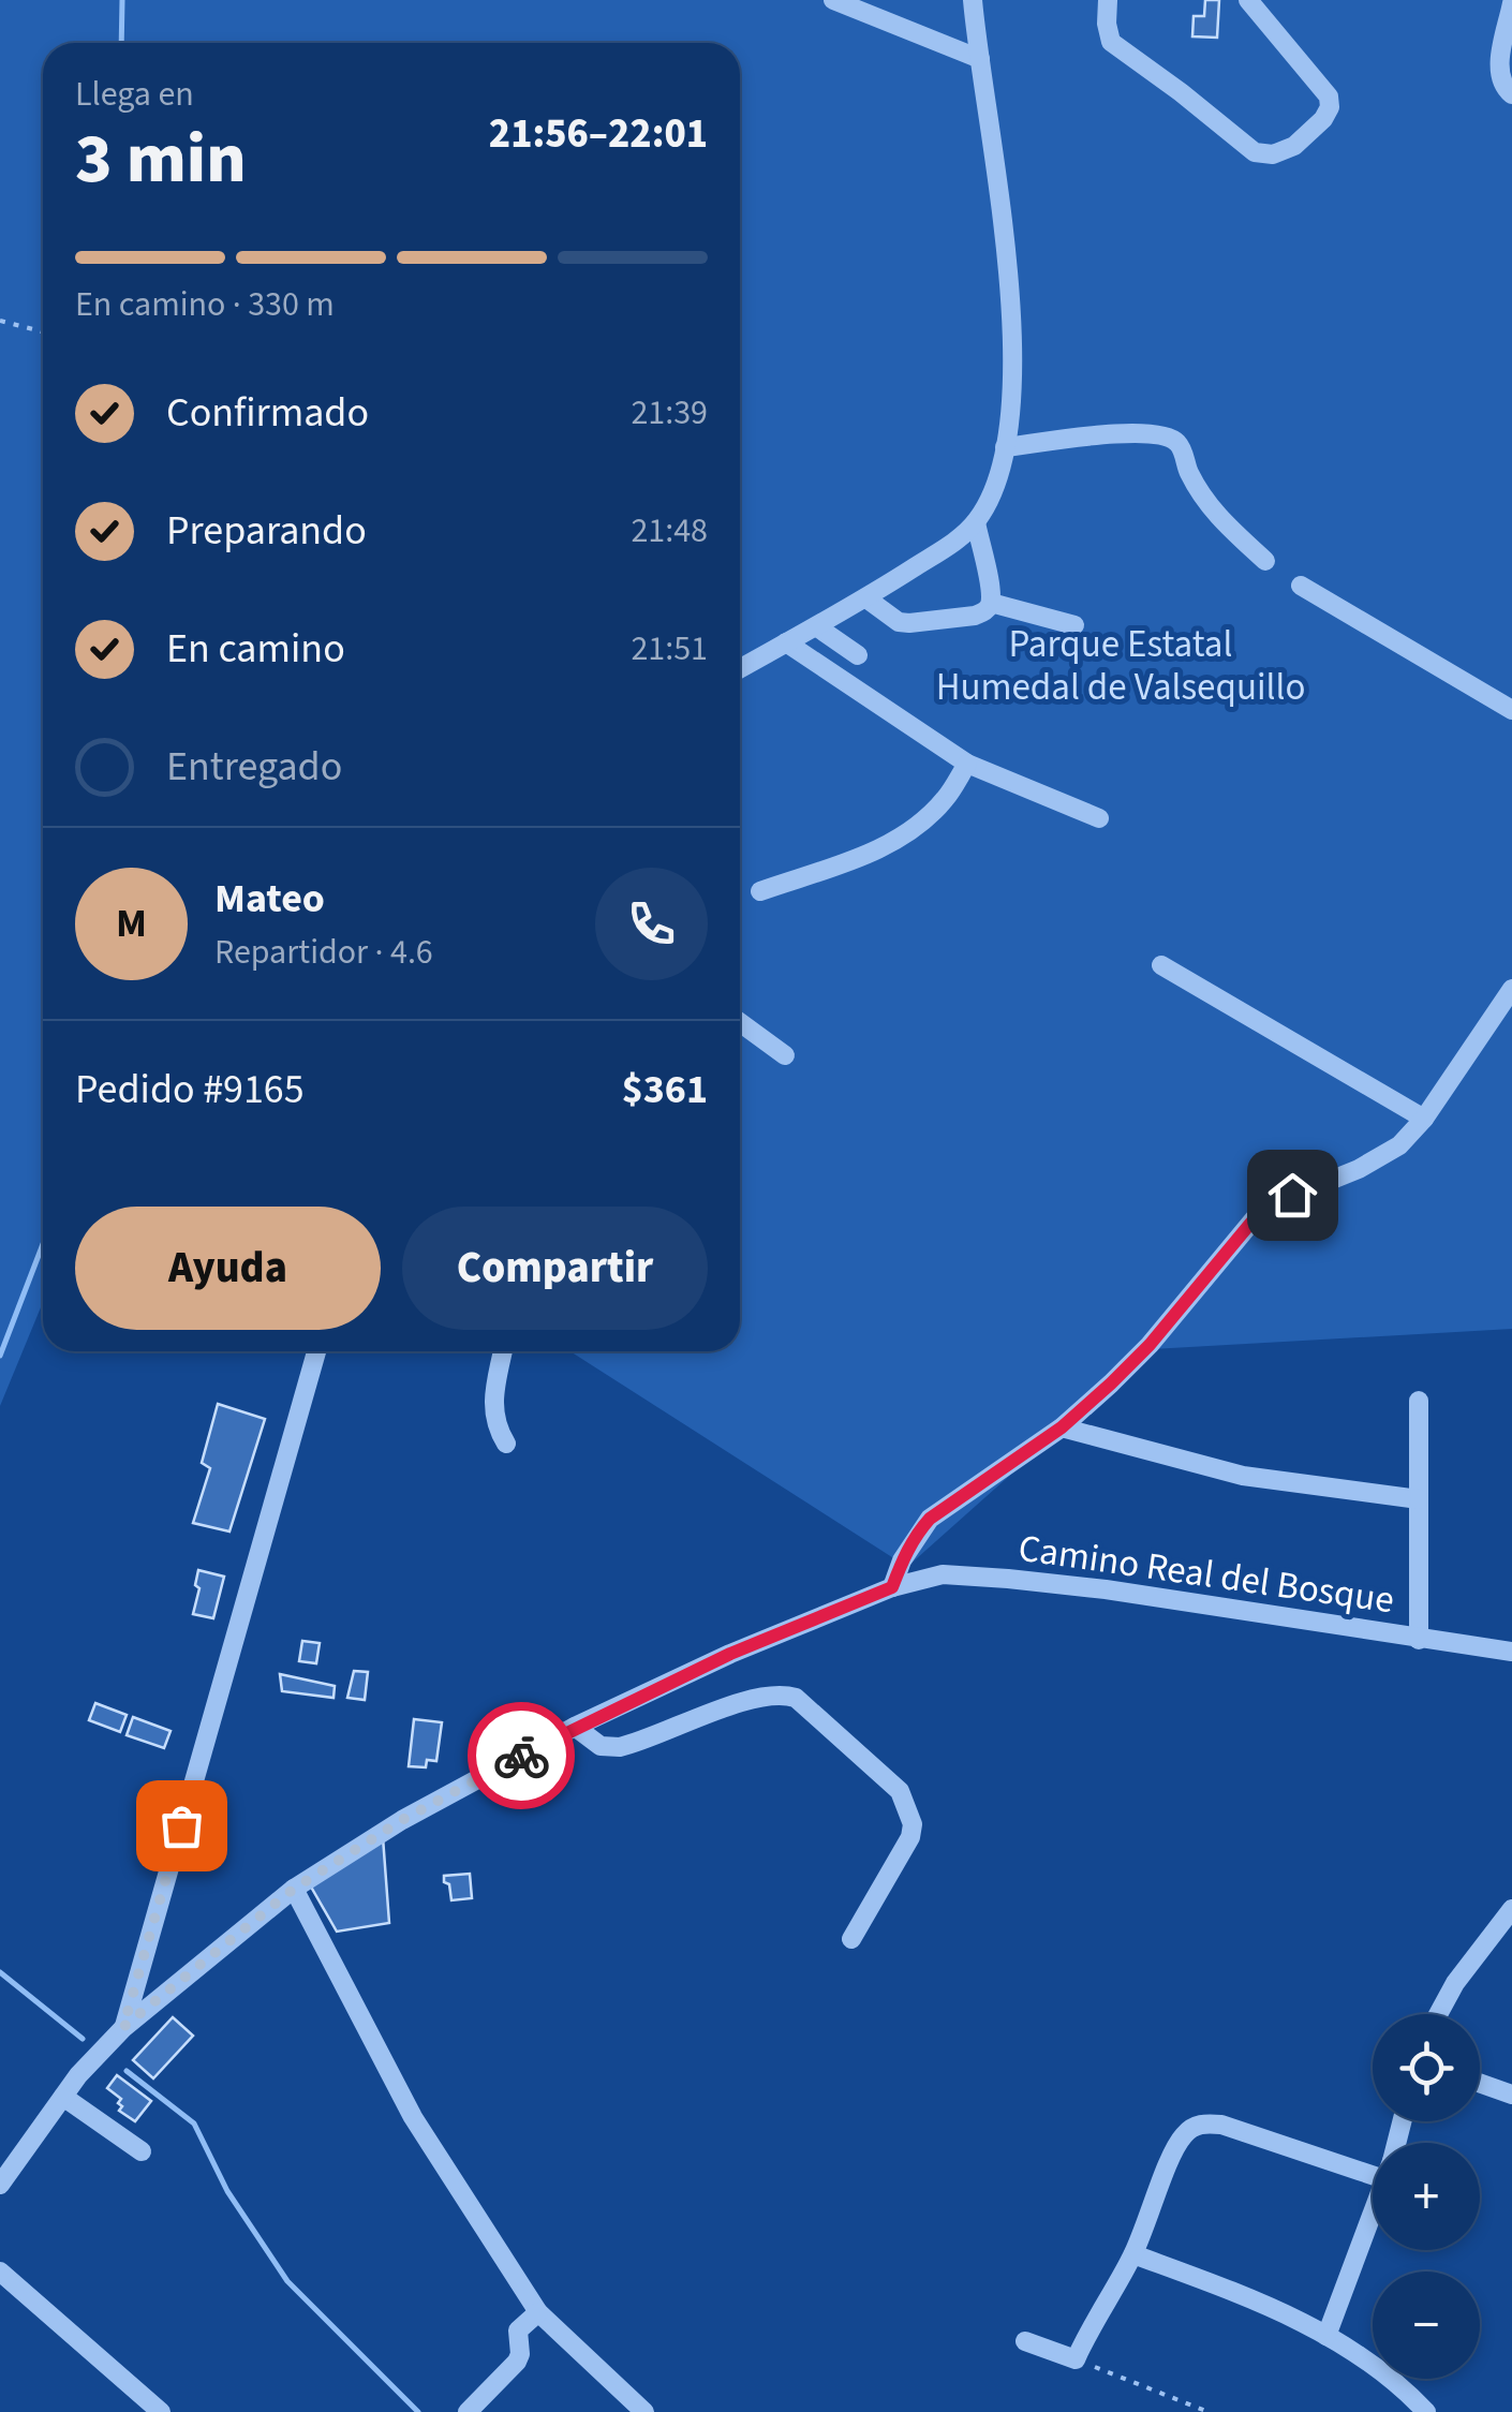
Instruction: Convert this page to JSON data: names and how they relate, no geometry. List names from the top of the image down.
{
  "streets": {
    "street": ["Camino Real del Bosque"]
  },
  "parks": ["Parque Estatal Humedal de Valsequillo"],
  "page": {
    "heading": ["3 min", "Llega en", "21:56–22:01"],
    "panel": [
      "Mateo",
      "Repartidor · 4.6",
      "Pedido #9165",
      "$361"
    ],
    "bar": "En camino · 330 m",
    "list": [
      ["Confirmado", "21:39"],
      ["Preparando", "21:48"],
      ["En camino", "21:51"],
      "Entregado"
    ],
    "round": "M",
    "buttons": ["Ayuda", "Compartir"],
    "map_buttons": ["+", "−"]
  }
}
